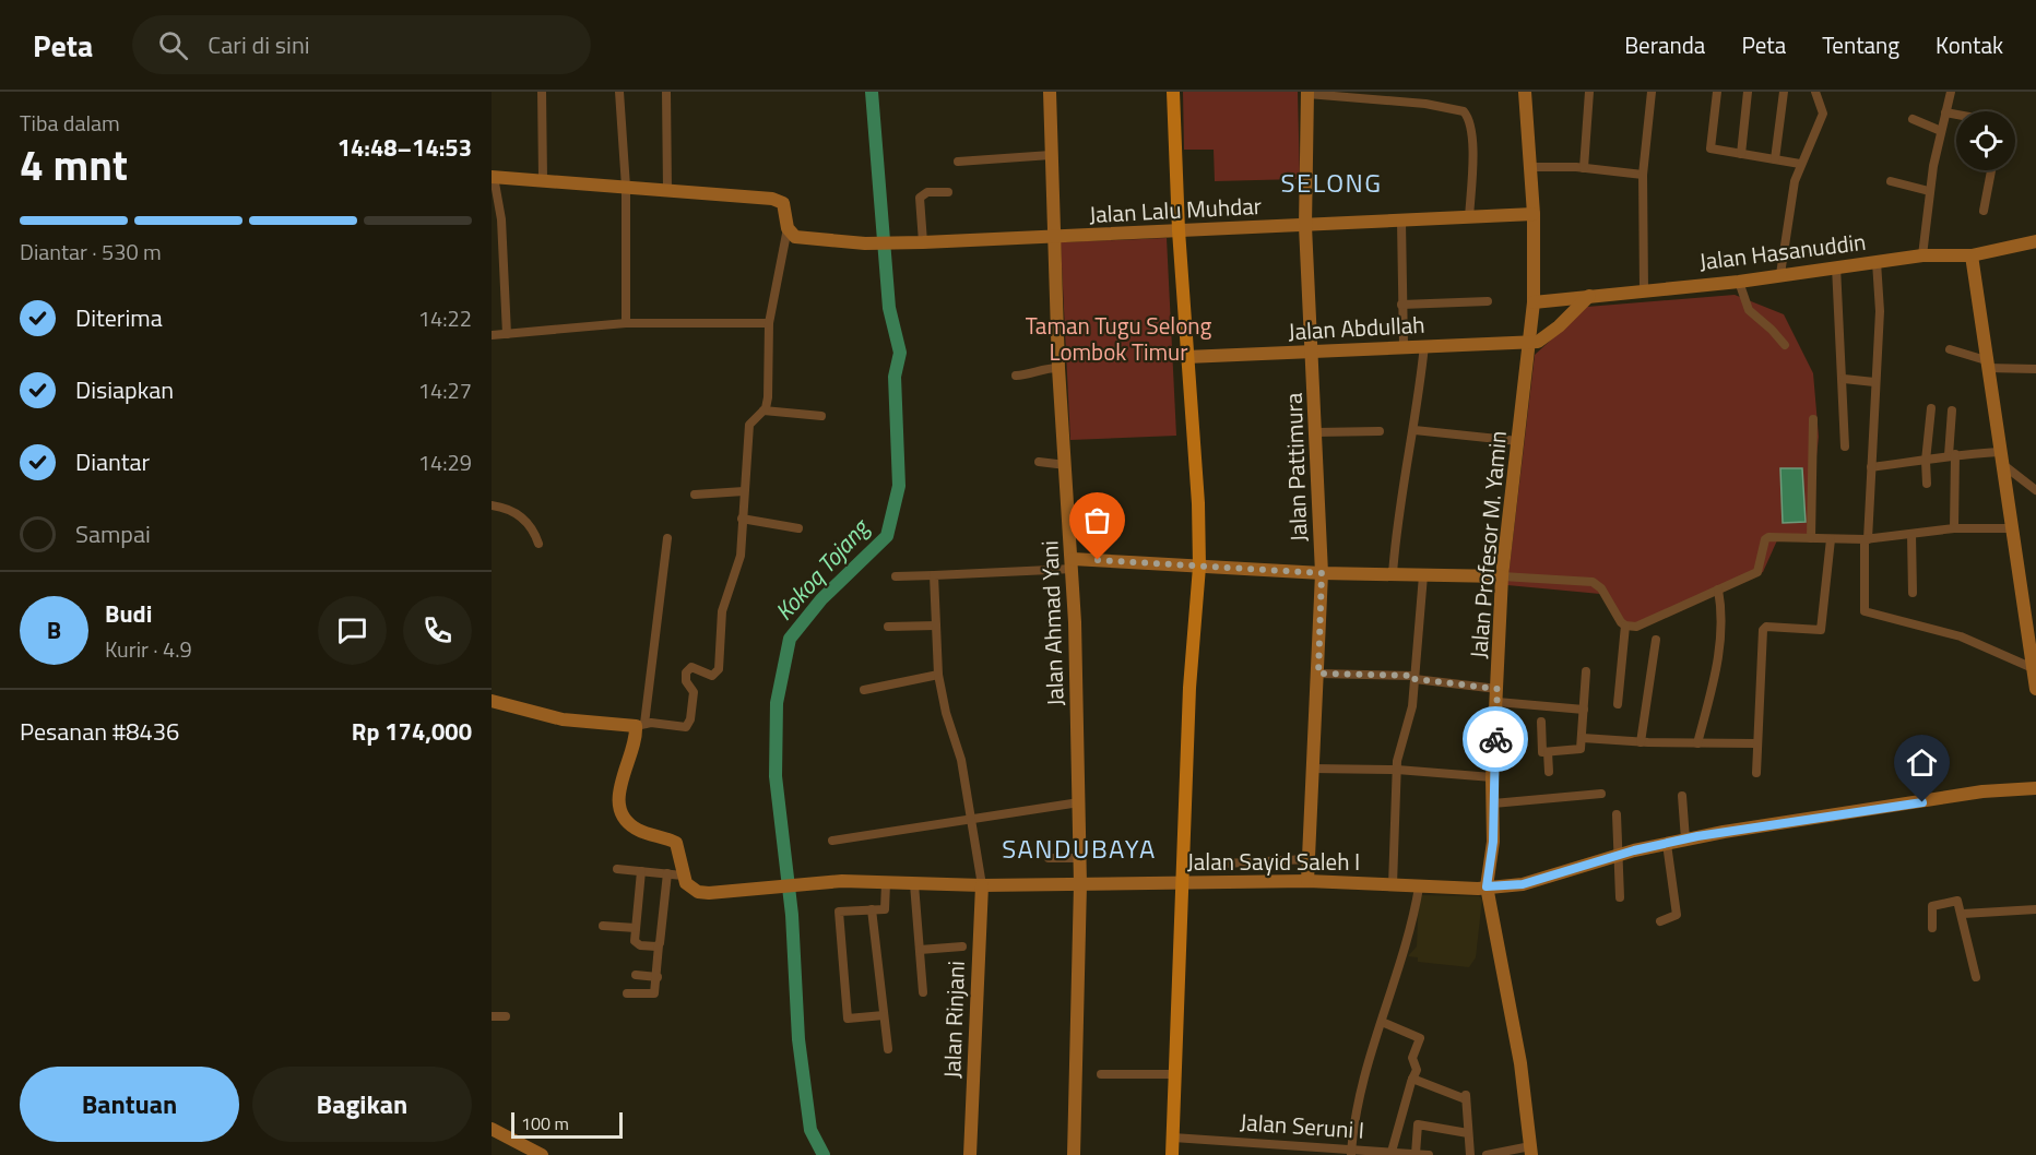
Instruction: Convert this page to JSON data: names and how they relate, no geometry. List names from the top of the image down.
{
  "streets": {
    "street": [
      "Jalan Lalu Muhdar",
      "Jalan Hasanuddin",
      "Jalan Abdullah",
      "Jalan Pattimura",
      "Jalan Profesor M. Yamin",
      "Jalan Ahmad Yani",
      "Jalan Sayid Saleh I",
      "Jalan Rinjani",
      "Jalan Seruni I"
    ]
  },
  "crossings": [
    ["Jalan Lalu Muhdar", "Jalan Pattimura"],
    ["Jalan Lalu Muhdar", "Jalan Profesor M. Yamin"],
    ["Jalan Lalu Muhdar", "Jalan Ahmad Yani"],
    ["Jalan Hasanuddin", "Jalan Profesor M. Yamin"],
    ["Jalan Abdullah", "Jalan Pattimura"],
    ["Jalan Abdullah", "Jalan Profesor M. Yamin"],
    ["Jalan Pattimura", "Jalan Sayid Saleh I"],
    ["Jalan Profesor M. Yamin", "Jalan Sayid Saleh I"],
    ["Jalan Ahmad Yani", "Jalan Sayid Saleh I"],
    ["Jalan Sayid Saleh I", "Jalan Rinjani"]
  ],
  "districts": ["SELONG", "SANDUBAYA"],
  "water": ["Kokoq Tojang"],
  "parks": ["Taman Tugu Selong Lombok Timur"],
  "scale_bar": "100 m",
  "page": {
    "header": "Peta",
    "search": "Cari di sini",
    "nav": [
      "Beranda",
      "Peta",
      "Tentang",
      "Kontak"
    ],
    "heading": ["4 mnt", "Tiba dalam", "14:48–14:53"],
    "panel": [
      "Budi",
      "Kurir · 4.9",
      "Pesanan #8436",
      "Rp 174,000"
    ],
    "bar": "Diantar · 530 m",
    "list": [
      ["Diterima", "14:22"],
      ["Disiapkan", "14:27"],
      ["Diantar", "14:29"],
      "Sampai"
    ],
    "round": "B",
    "buttons": ["Bantuan", "Bagikan"],
    "scale": "100 m"
  }
}
